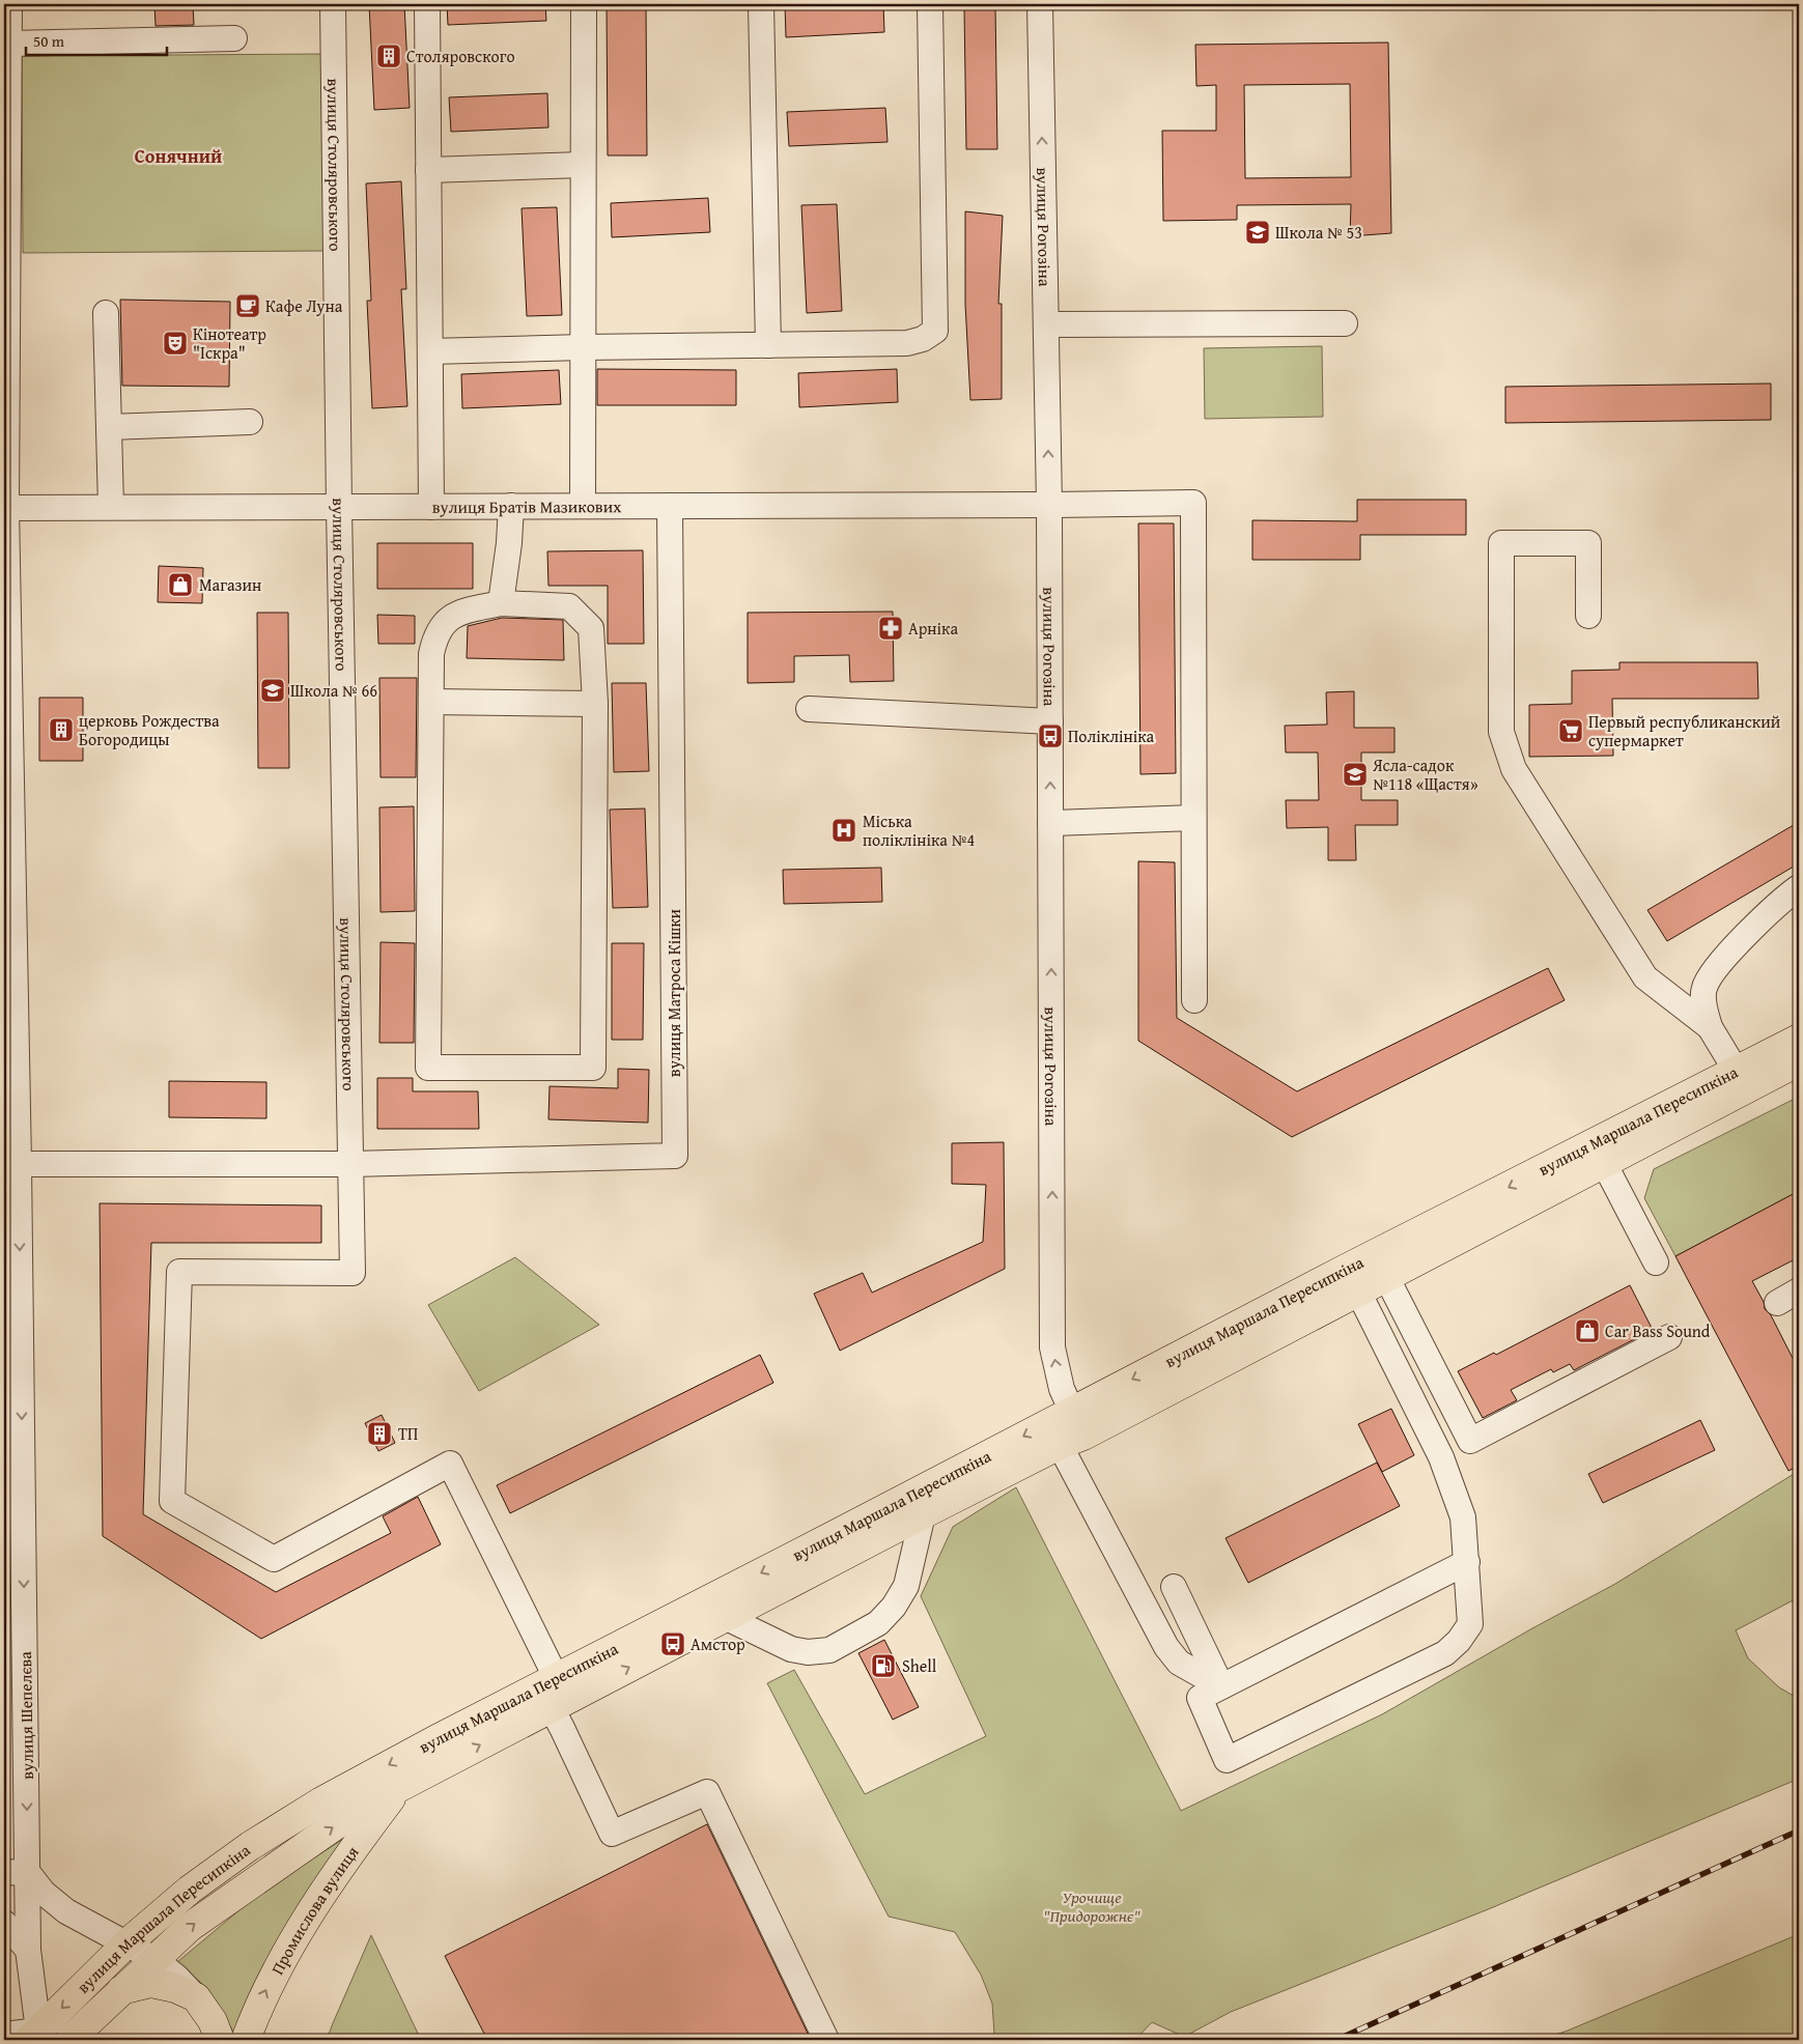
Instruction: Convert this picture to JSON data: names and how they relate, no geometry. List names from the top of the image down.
{
  "streets": {
    "main road": ["вулиця Маршала Пересипкіна", "Промислова вулиця"],
    "street": [
      "вулиця Столяровського",
      "вулиця Рогозіна",
      "вулиця Братів Мазикових",
      "вулиця Матроса Кішки",
      "вулиця Шепелєва"
    ]
  },
  "crossings": [
    ["вулиця Столяровського", "вулиця Братів Мазикових"],
    ["вулиця Столяровського", "вулиця Матроса Кішки"],
    ["вулиця Столяровського", "вулиця Маршала Пересипкіна"],
    ["вулиця Рогозіна", "вулиця Братів Мазикових"],
    ["вулиця Рогозіна", "вулиця Маршала Пересипкіна"],
    ["вулиця Братів Мазикових", "вулиця Матроса Кішки"],
    ["вулиця Братів Мазикових", "вулиця Шепелєва"],
    ["вулиця Маршала Пересипкіна", "вулиця Шепелєва"],
    ["вулиця Маршала Пересипкіна", "Промислова вулиця"]
  ],
  "one_way": ["вулиця Рогозіна", "Промислова вулиця"],
  "districts": ["Сонячний"],
  "parks": ["Урочище \"Придорожнє\""],
  "places": {
    "building": ["Столяровского", "церковь Рождества Богородицы", "ТП"],
    "school or university": ["Школа № 53", "Школа № 66", "Ясла-садок №118 «Щастя»"],
    "cafe": ["Кафе Луна"],
    "theatre": ["Кінотеатр \"Іскра\""],
    "shop": ["Магазин", "Car Bass Sound"],
    "pharmacy": ["Арніка"],
    "supermarket": ["Первый республиканский супермаркет"],
    "bus stop": ["Поліклініка", "Амстор"],
    "hospital": ["Міська поліклініка №4"],
    "fuel station": ["Shell"]
  },
  "scale_bar": "50 m"
}
